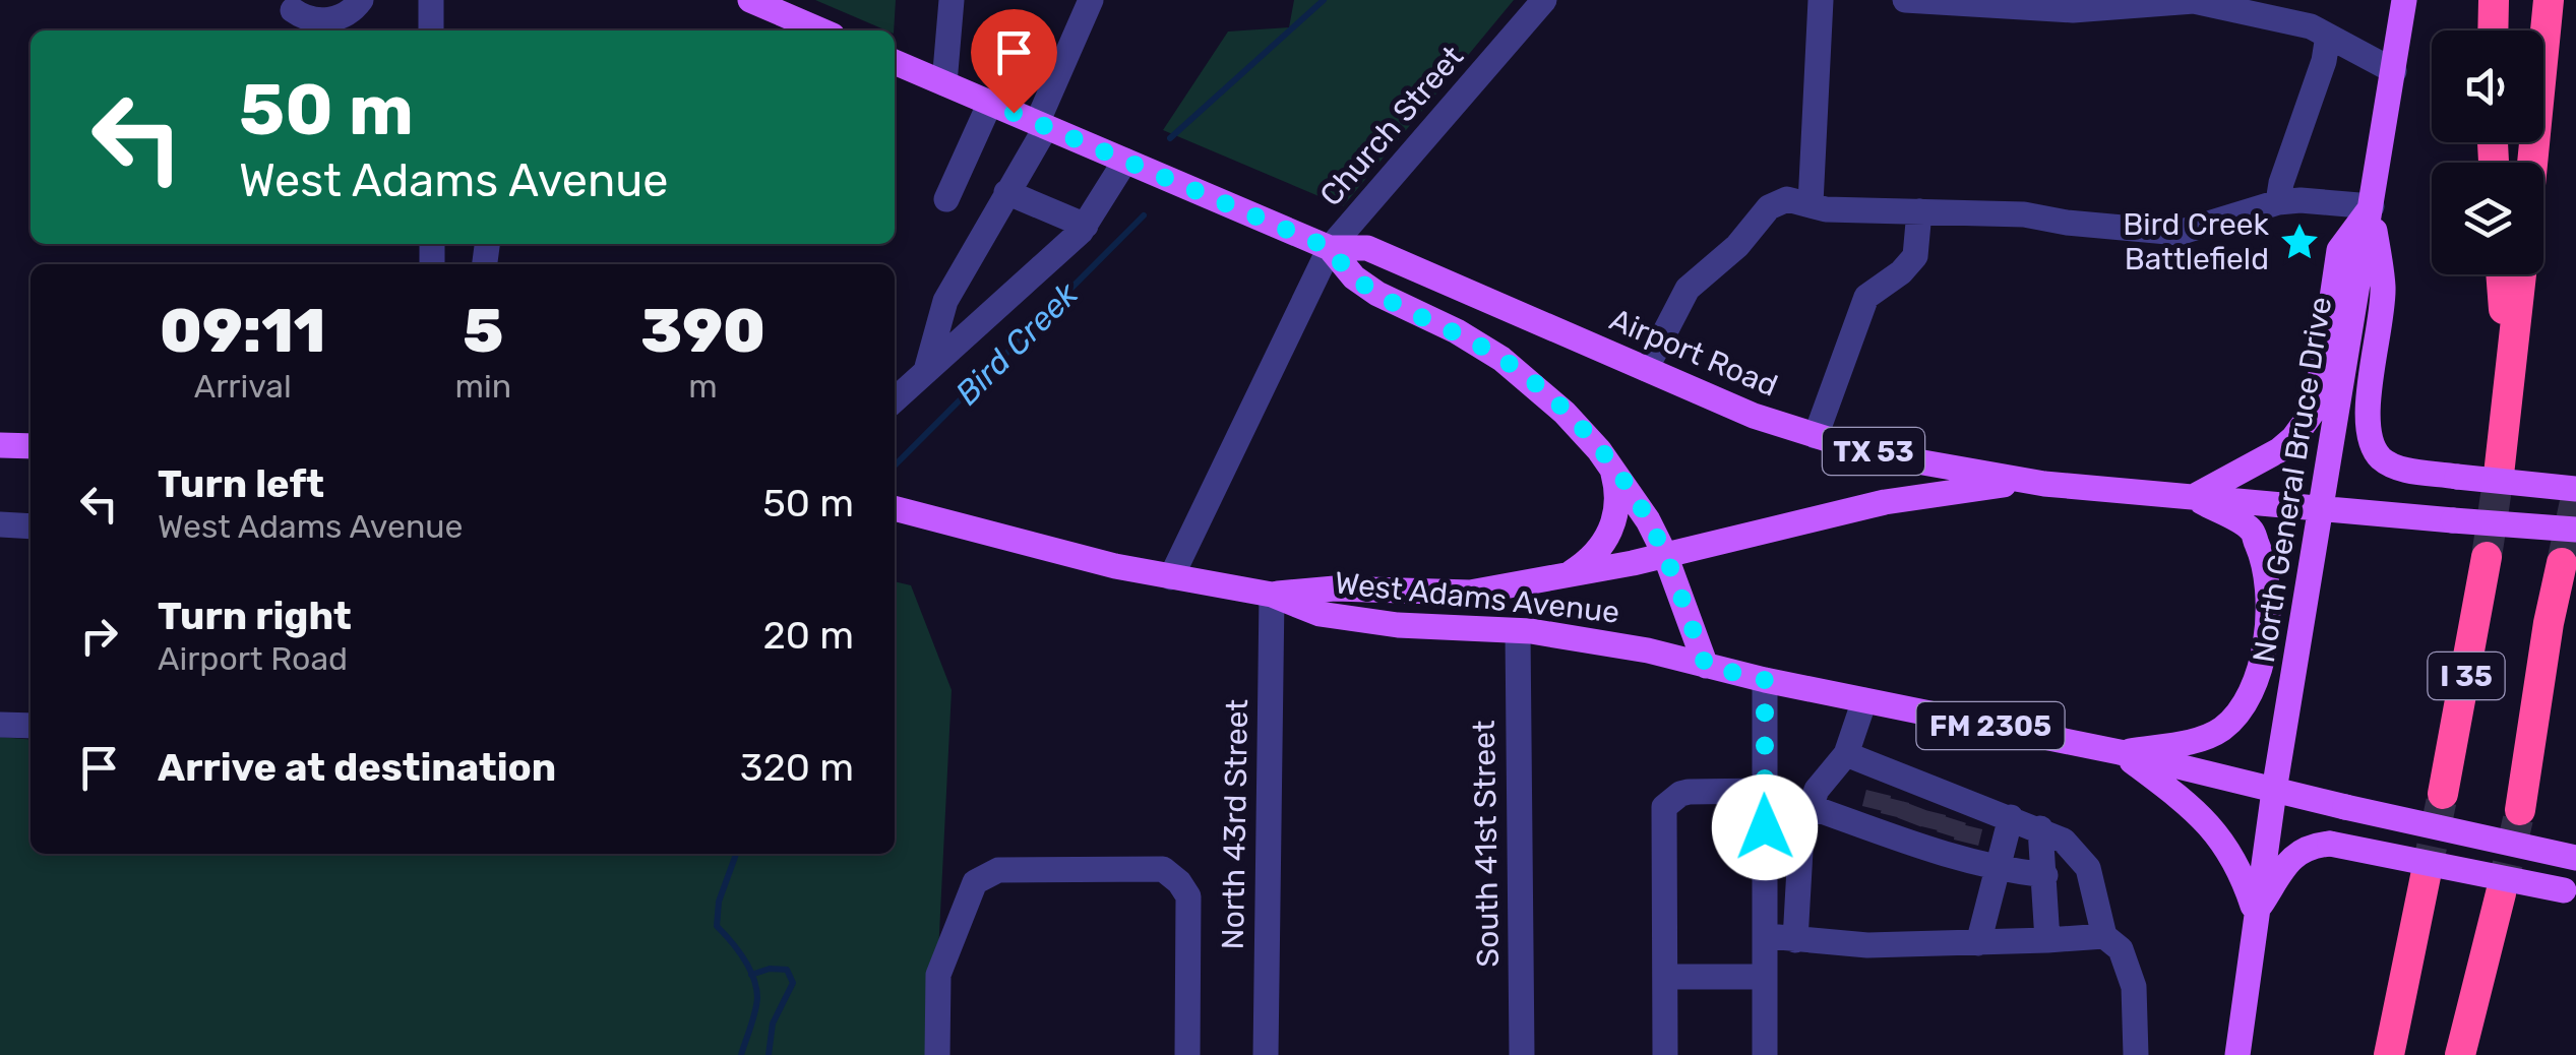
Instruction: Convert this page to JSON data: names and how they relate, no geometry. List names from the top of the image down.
{
  "streets": {
    "highway": ["I 35"],
    "main road": [
      "Airport Road",
      "TX 53",
      "North General Bruce Drive",
      "West Adams Avenue",
      "FM 2305"
    ],
    "street": ["Church Street", "North 43rd Street", "South 41st Street"]
  },
  "crossings": [
    ["Church Street", "Airport Road"],
    ["Airport Road", "North General Bruce Drive"],
    ["Airport Road", "West Adams Avenue"],
    ["North General Bruce Drive", "West Adams Avenue"],
    ["West Adams Avenue", "North 43rd Street"],
    ["West Adams Avenue", "South 41st Street"]
  ],
  "water": ["Bird Creek"],
  "places": {
    "place": ["Bird Creek Battlefield"]
  },
  "page": {
    "turn": ["50 m", "West Adams Avenue"],
    "eta": [
      "09:11",
      "Arrival",
      "5",
      "min",
      "390",
      "m"
    ],
    "list": [
      {
        "name": "Turn left",
        "note": "West Adams Avenue",
        "value": "50 m"
      },
      {
        "name": "Turn right",
        "note": "Airport Road",
        "value": "20 m"
      },
      {
        "name": "Arrive at destination",
        "value": "320 m"
      }
    ]
  }
}
